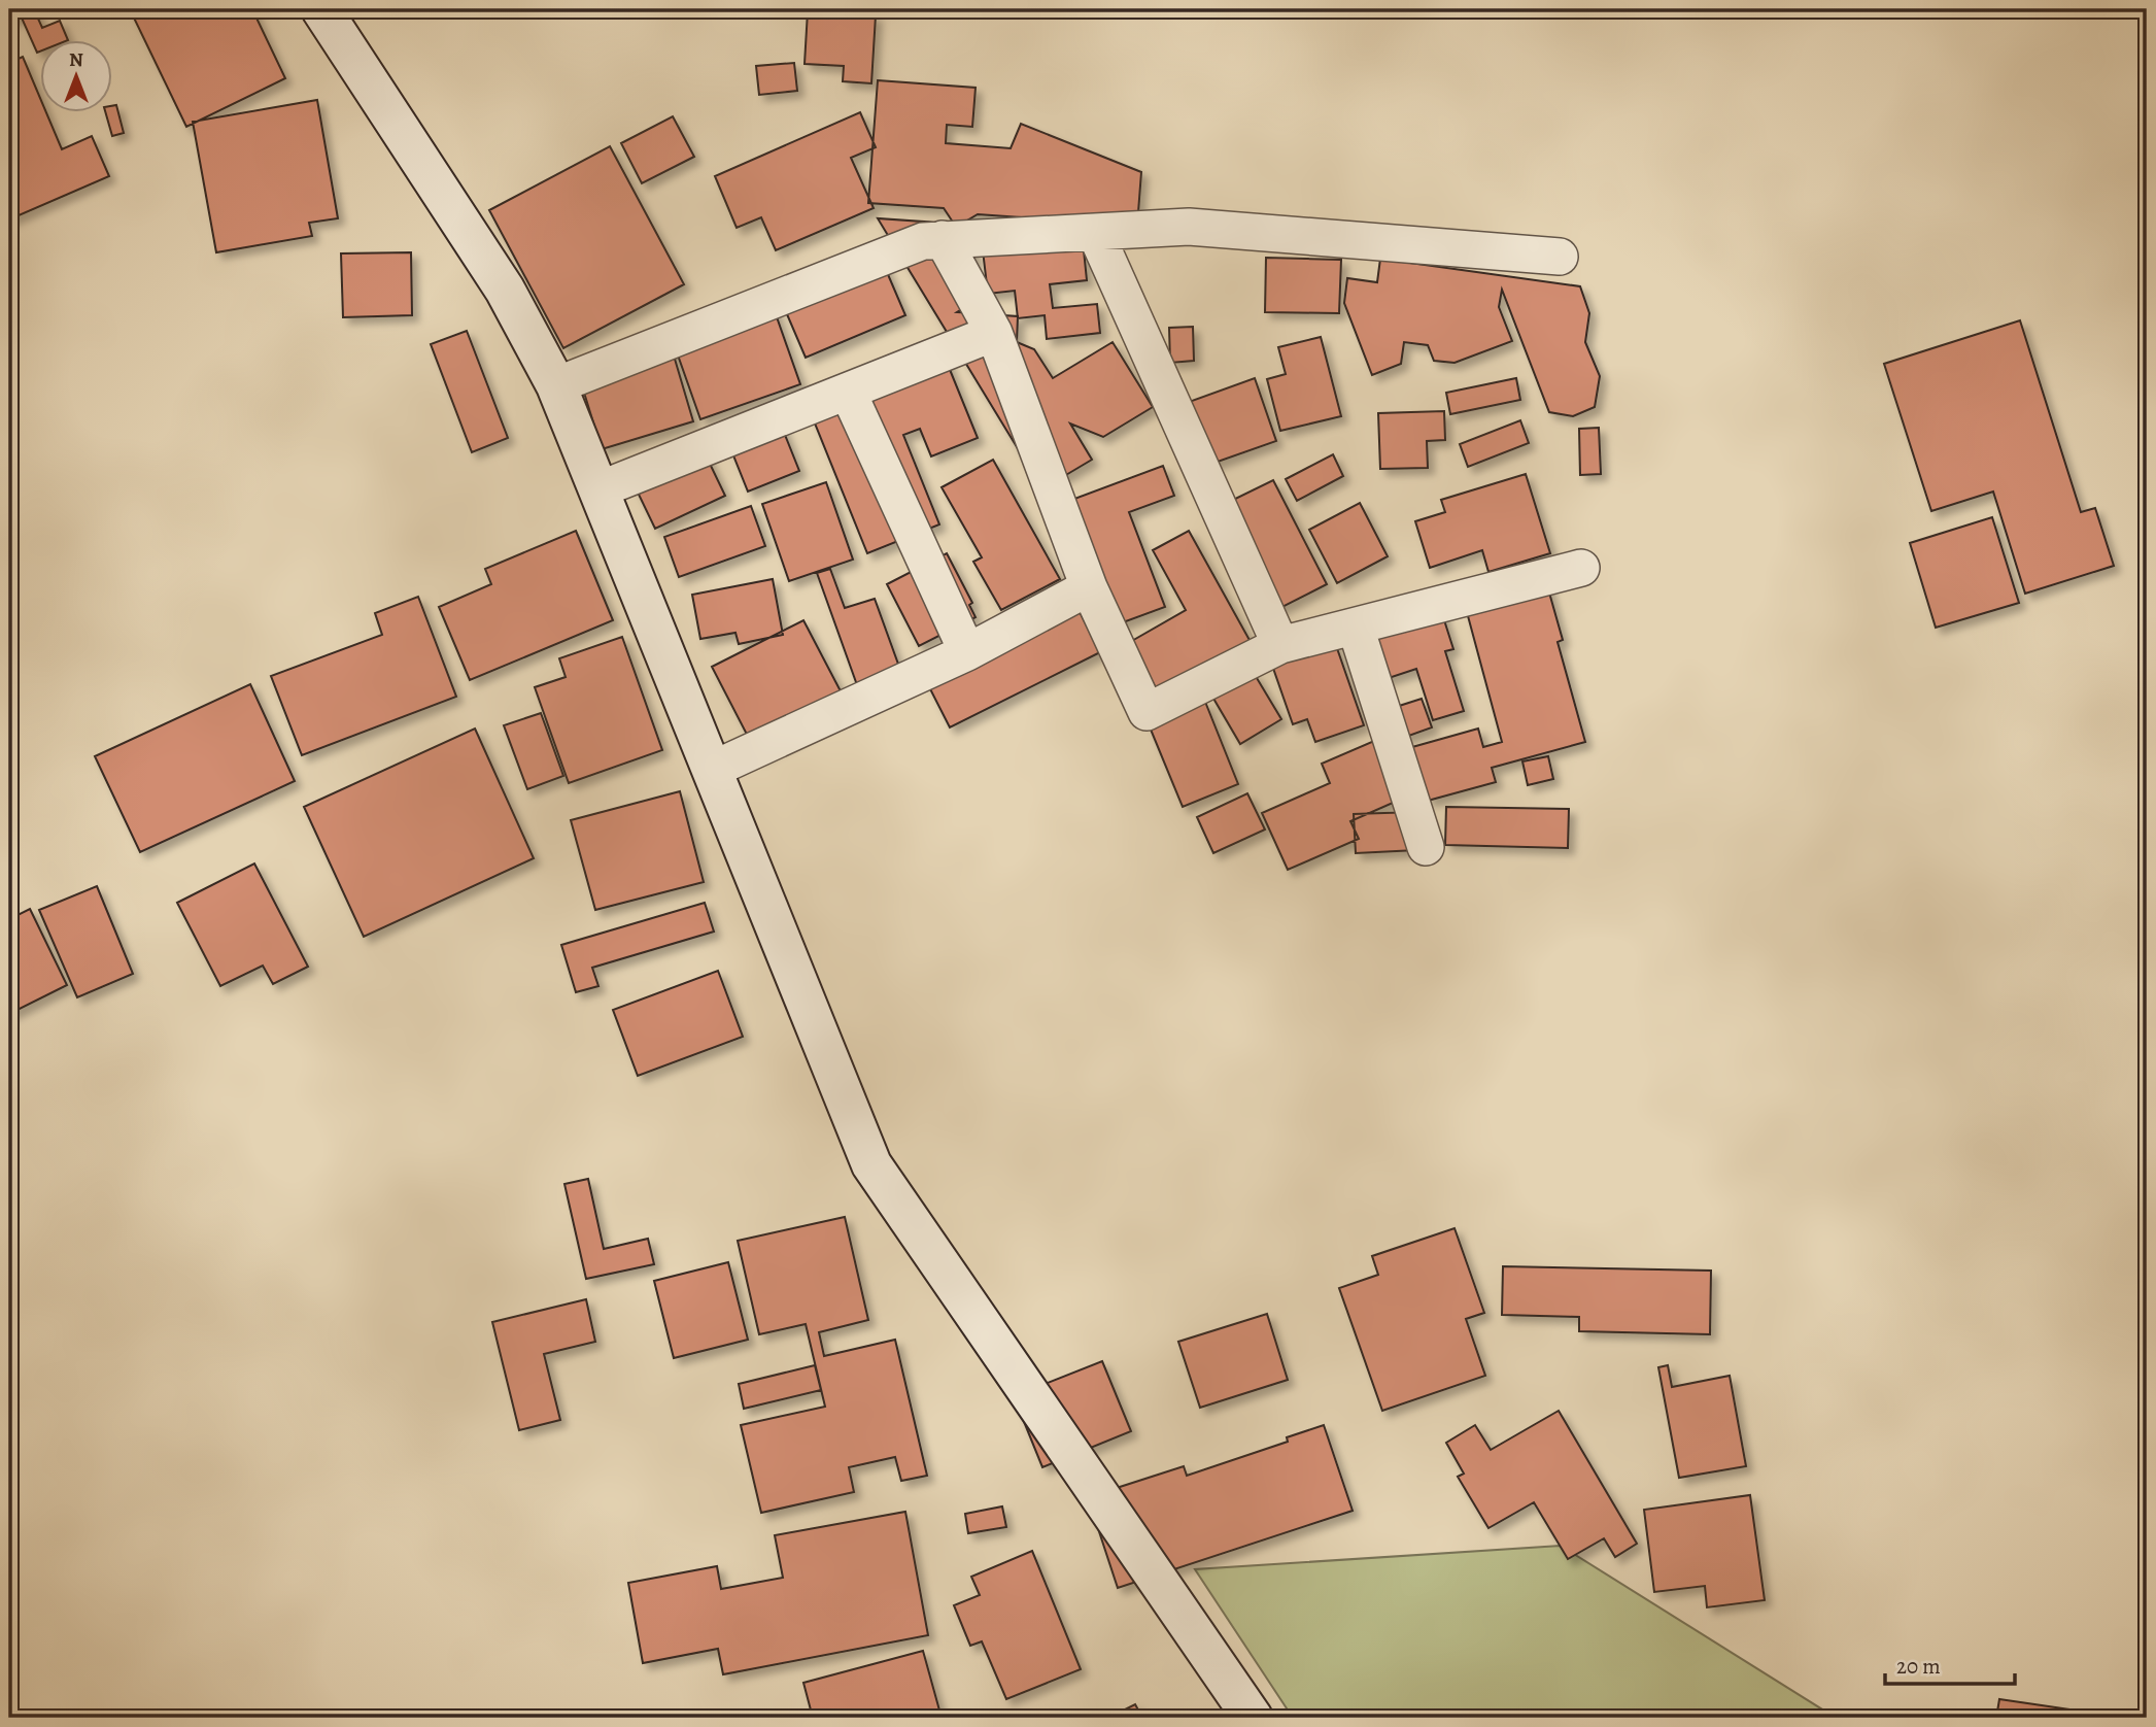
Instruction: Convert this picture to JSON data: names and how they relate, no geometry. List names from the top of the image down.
{
  "scale_bar": "20 m",
  "north": "top"
}
